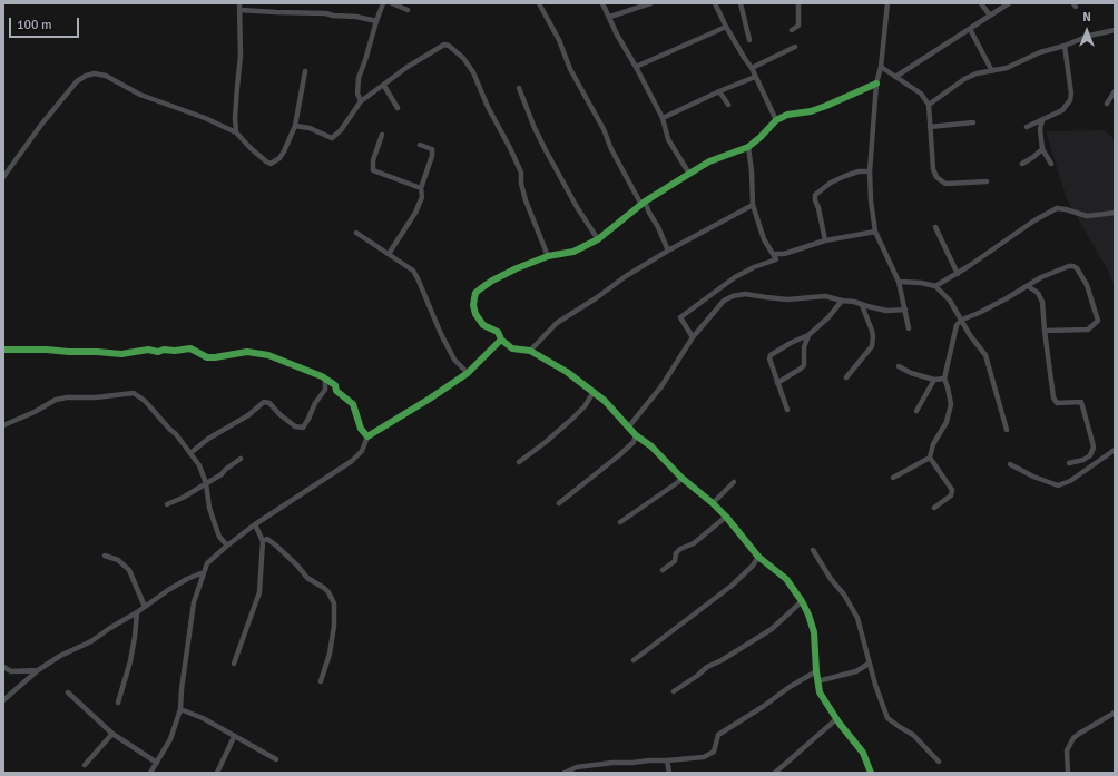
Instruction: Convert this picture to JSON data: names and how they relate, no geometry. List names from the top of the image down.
{
  "scale_bar": "100 m",
  "north": "top"
}
